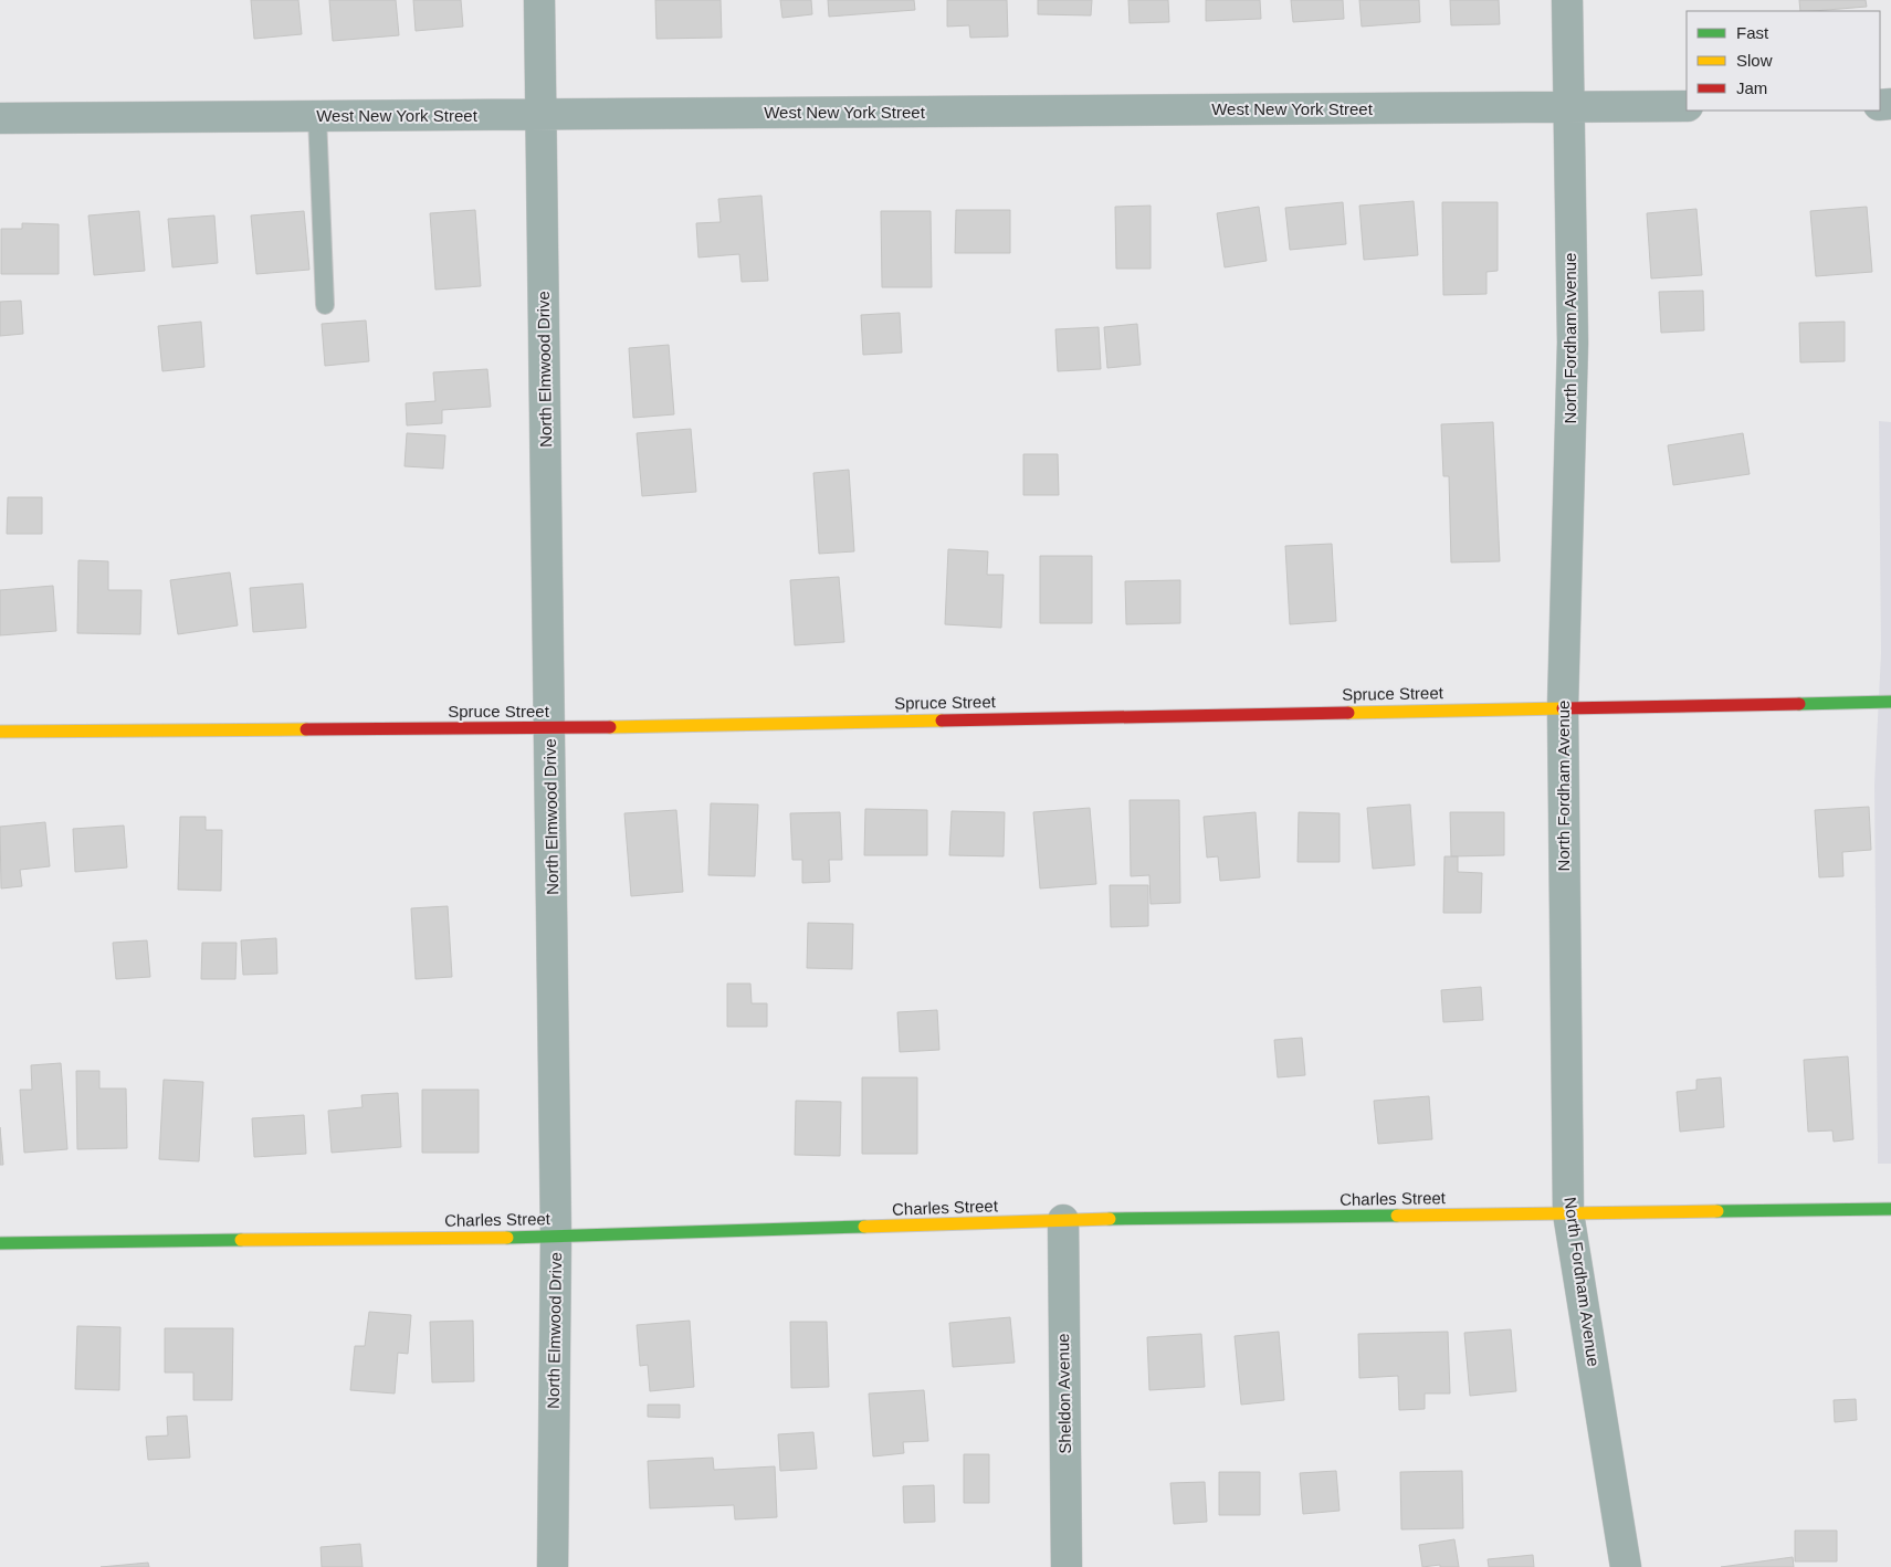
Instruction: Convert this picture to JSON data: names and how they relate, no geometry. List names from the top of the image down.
{
  "streets": {
    "street": [
      "West New York Street",
      "North Fordham Avenue",
      "North Elmwood Drive",
      "Spruce Street",
      "Charles Street",
      "Sheldon Avenue"
    ]
  },
  "crossings": [
    ["West New York Street", "North Fordham Avenue"],
    ["West New York Street", "North Elmwood Drive"],
    ["North Fordham Avenue", "Spruce Street"],
    ["North Fordham Avenue", "Charles Street"],
    ["North Elmwood Drive", "Spruce Street"],
    ["North Elmwood Drive", "Charles Street"],
    ["Charles Street", "Sheldon Avenue"]
  ],
  "legend": ["Fast", "Slow", "Jam"]
}
